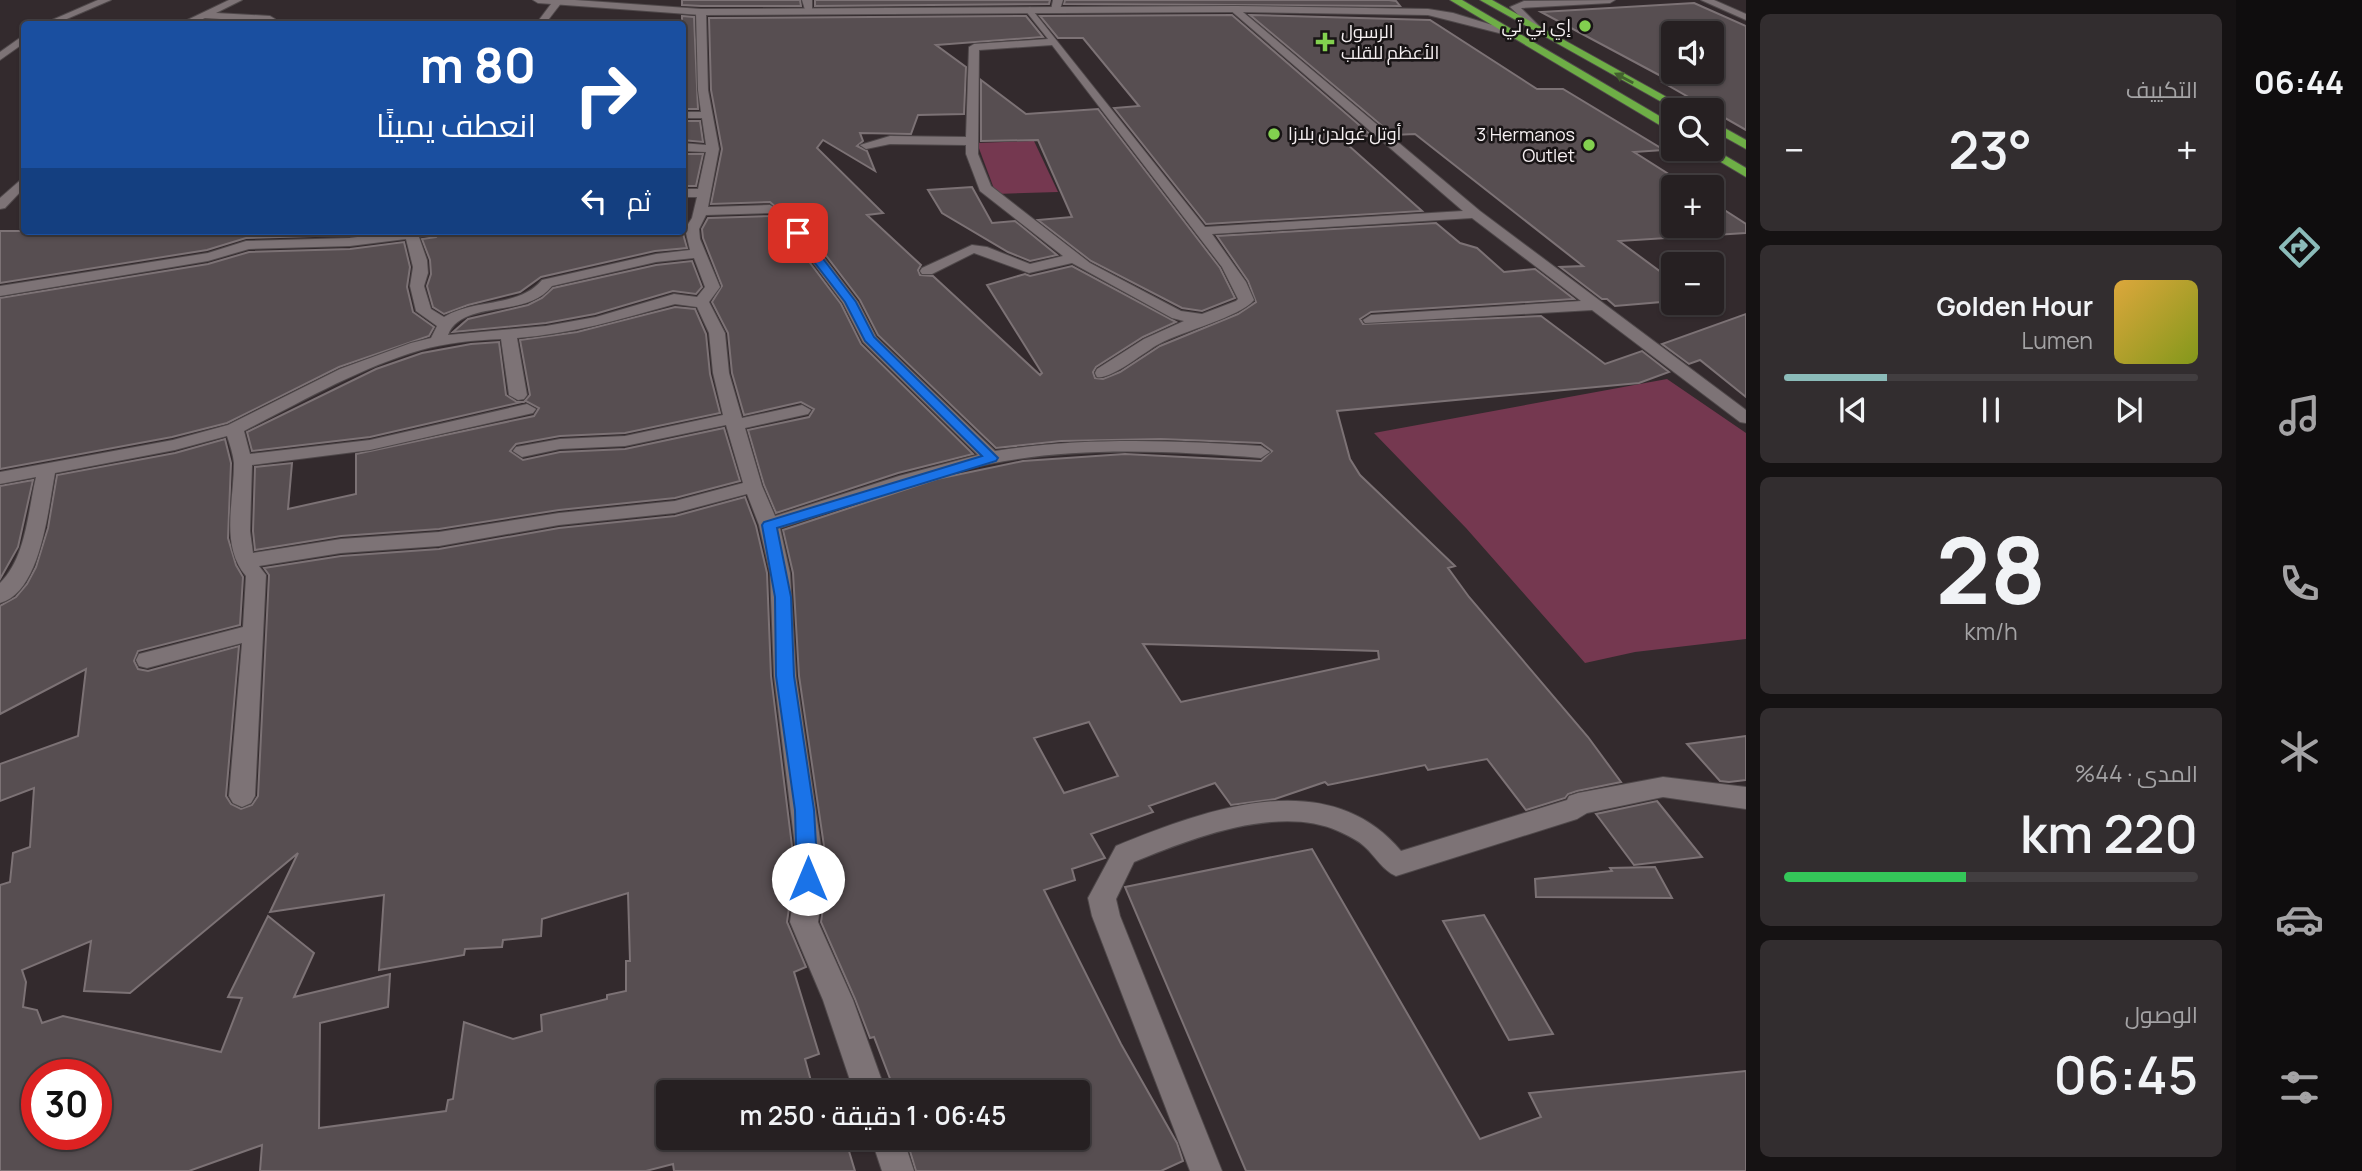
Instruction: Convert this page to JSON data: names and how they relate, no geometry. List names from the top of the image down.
{
  "places": {
    "other": ["إي بي تي", "أوتل غولدن بلازا", "3 Hermanos Outlet"],
    "health": ["الرسول الأعظم للقلب"]
  },
  "page": {
    "tabs": "06:44",
    "tile": [
      "التكييف",
      ["28", "km/h"],
      ["المدى · 44%", "220 km"],
      ["الوصول", "06:45"]
    ],
    "map_buttons": ["+", "−"],
    "turn": ["80 m", "انعطف يمينًا"],
    "heat": ["−", "23°", "+"],
    "then": "ثم",
    "song": ["Golden Hour", "Lumen"],
    "limit": "30",
    "trip": "06:45 · 1 دقيقة · 250 m"
  }
}
